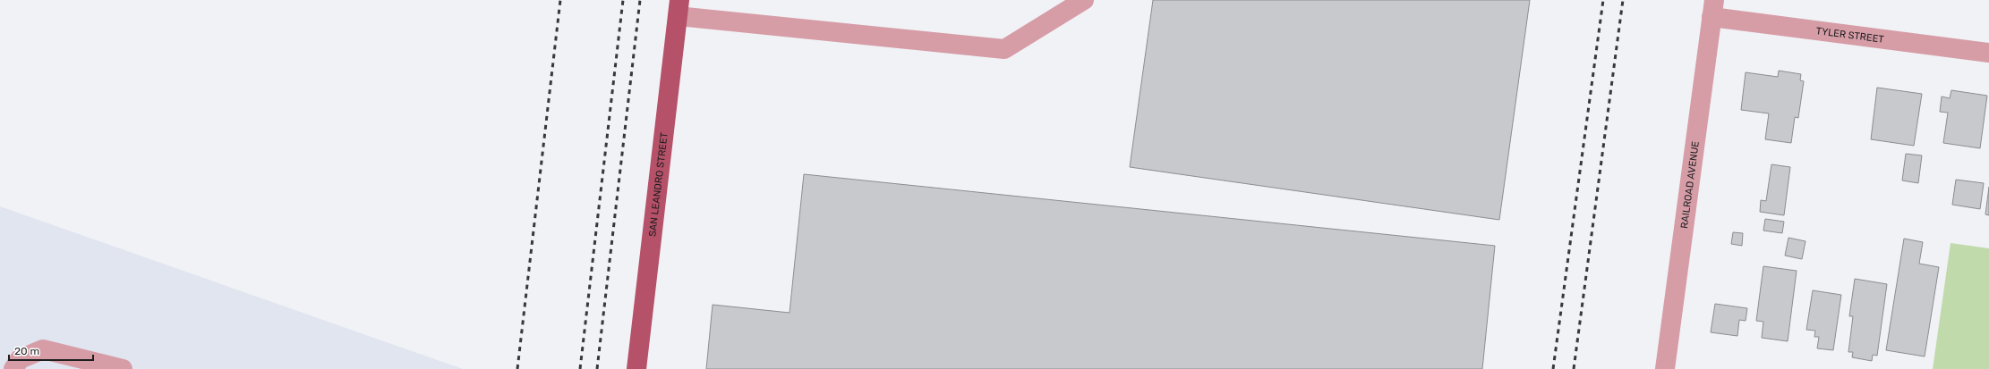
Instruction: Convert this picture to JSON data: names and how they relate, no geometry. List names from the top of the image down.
{
  "streets": {
    "main road": ["SAN LEANDRO STREET"],
    "street": ["TYLER STREET", "RAILROAD AVENUE"]
  },
  "crossings": [
    ["TYLER STREET", "RAILROAD AVENUE"]
  ],
  "scale_bar": "20 m"
}
